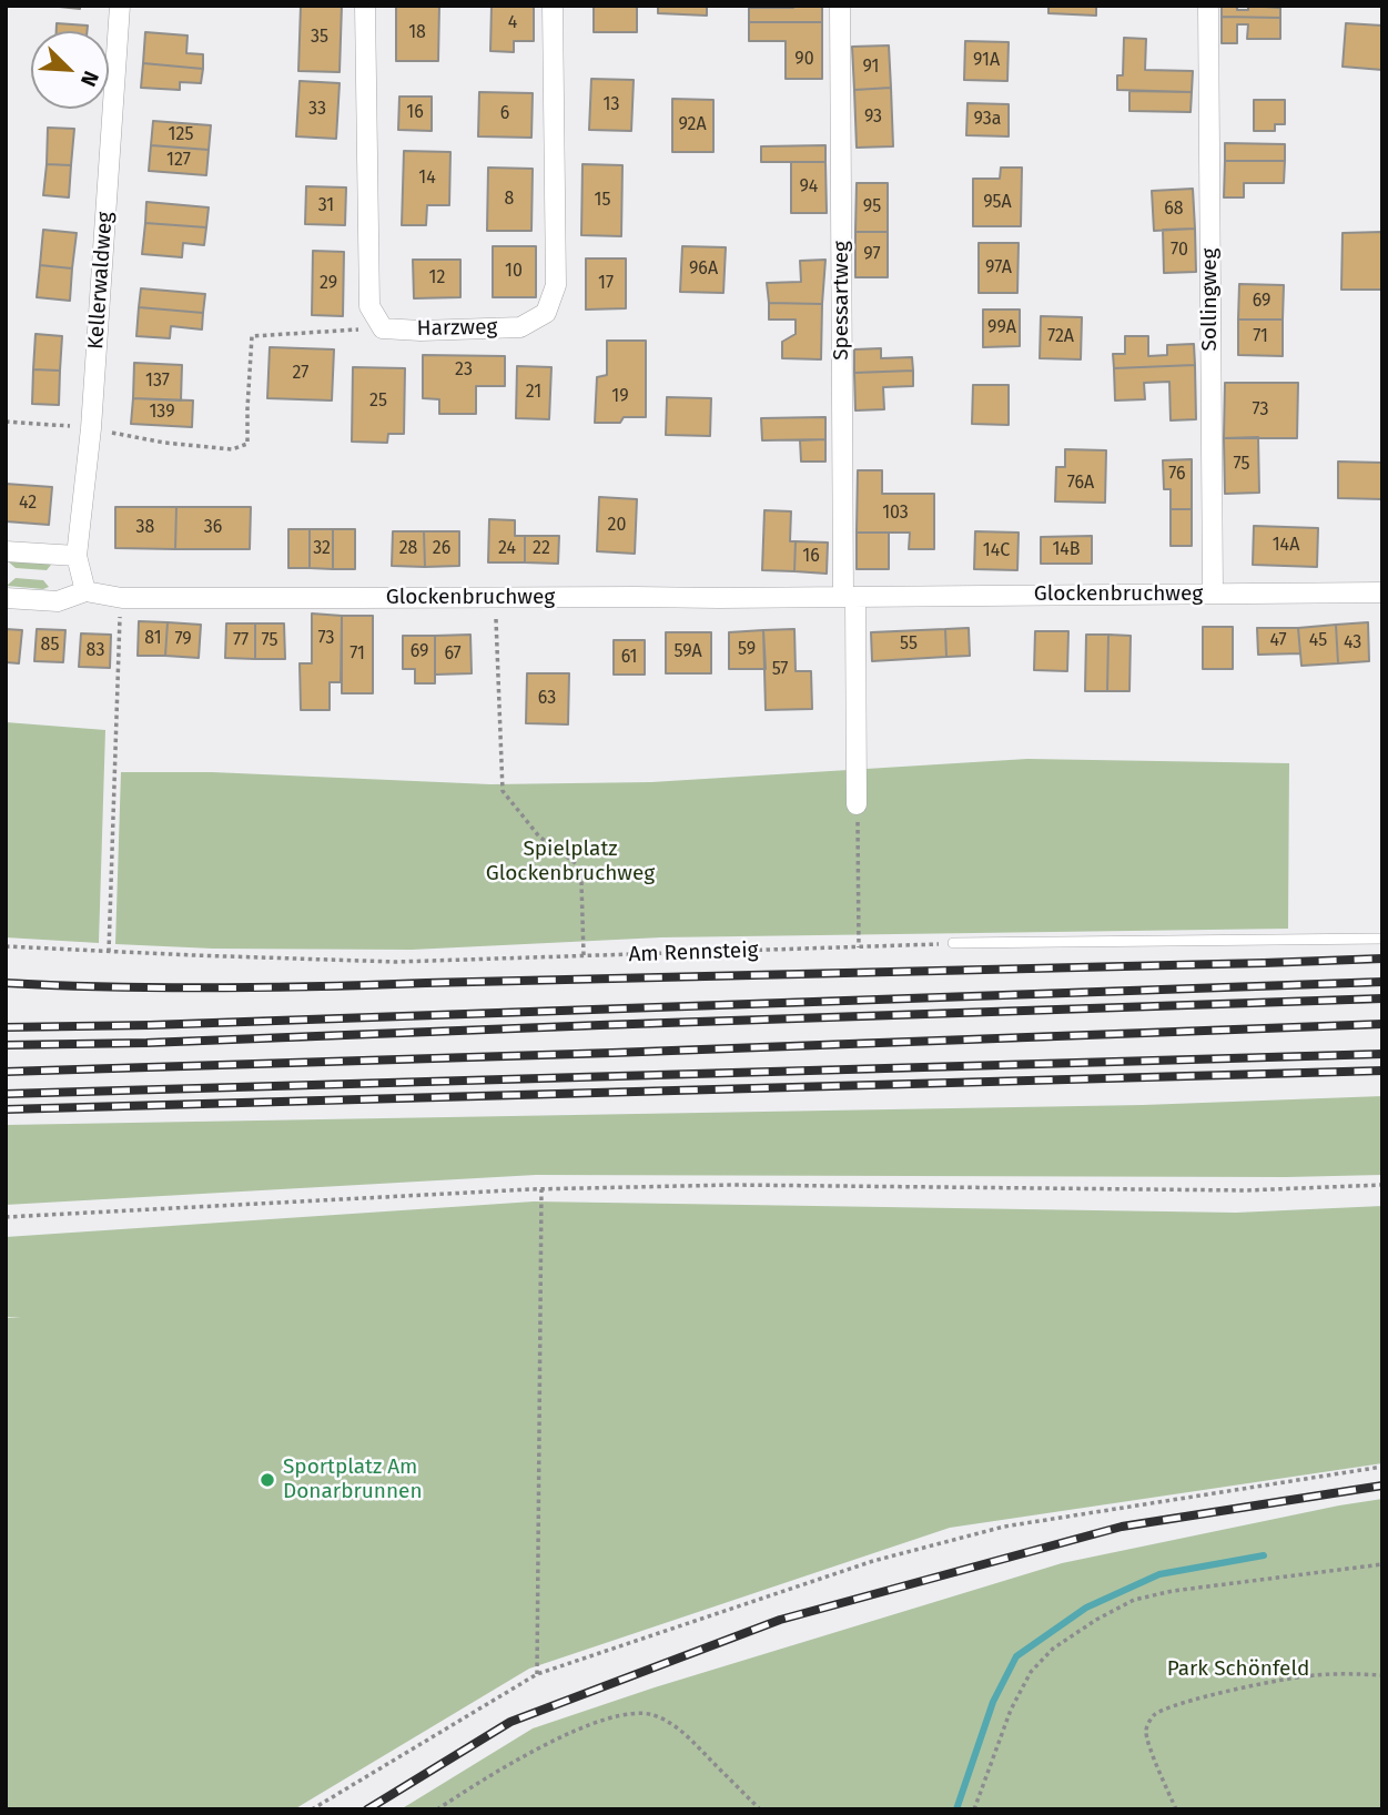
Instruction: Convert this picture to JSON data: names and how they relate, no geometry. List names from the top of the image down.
{
  "streets": {
    "street": [
      "Kellerwaldweg",
      "Sollingweg",
      "Spessartweg",
      "Harzweg",
      "Glockenbruchweg"
    ],
    "path": ["Am Rennsteig"]
  },
  "crossings": [
    ["Sollingweg", "Glockenbruchweg"],
    ["Spessartweg", "Glockenbruchweg"]
  ],
  "parks": ["Spielplatz Glockenbruchweg", "Park Schönfeld"],
  "places": ["Sportplatz Am Donarbrunnen"],
  "house_numbers": [
    "4",
    "18",
    "35",
    "90",
    "91A",
    "91",
    "13",
    "33",
    "16",
    "6",
    "93",
    "93a",
    "92A",
    "125",
    "127",
    "14",
    "94",
    "8",
    "15",
    "95A",
    "31",
    "95",
    "68",
    "70",
    "97",
    "97A",
    "96A",
    "10",
    "12",
    "29",
    "17",
    "69",
    "99A",
    "72A",
    "71",
    "23",
    "27",
    "137",
    "21",
    "19",
    "25",
    "73",
    "139",
    "75",
    "76",
    "76A",
    "42",
    "103",
    "20",
    "38",
    "36",
    "14A",
    "32",
    "28",
    "26",
    "24",
    "22",
    "14B",
    "14C",
    "16",
    "81",
    "73",
    "79",
    "77",
    "75",
    "47",
    "45",
    "43",
    "55",
    "85",
    "59",
    "83",
    "69",
    "59A",
    "71",
    "67",
    "61",
    "57",
    "63"
  ],
  "north": "bottom right"
}
